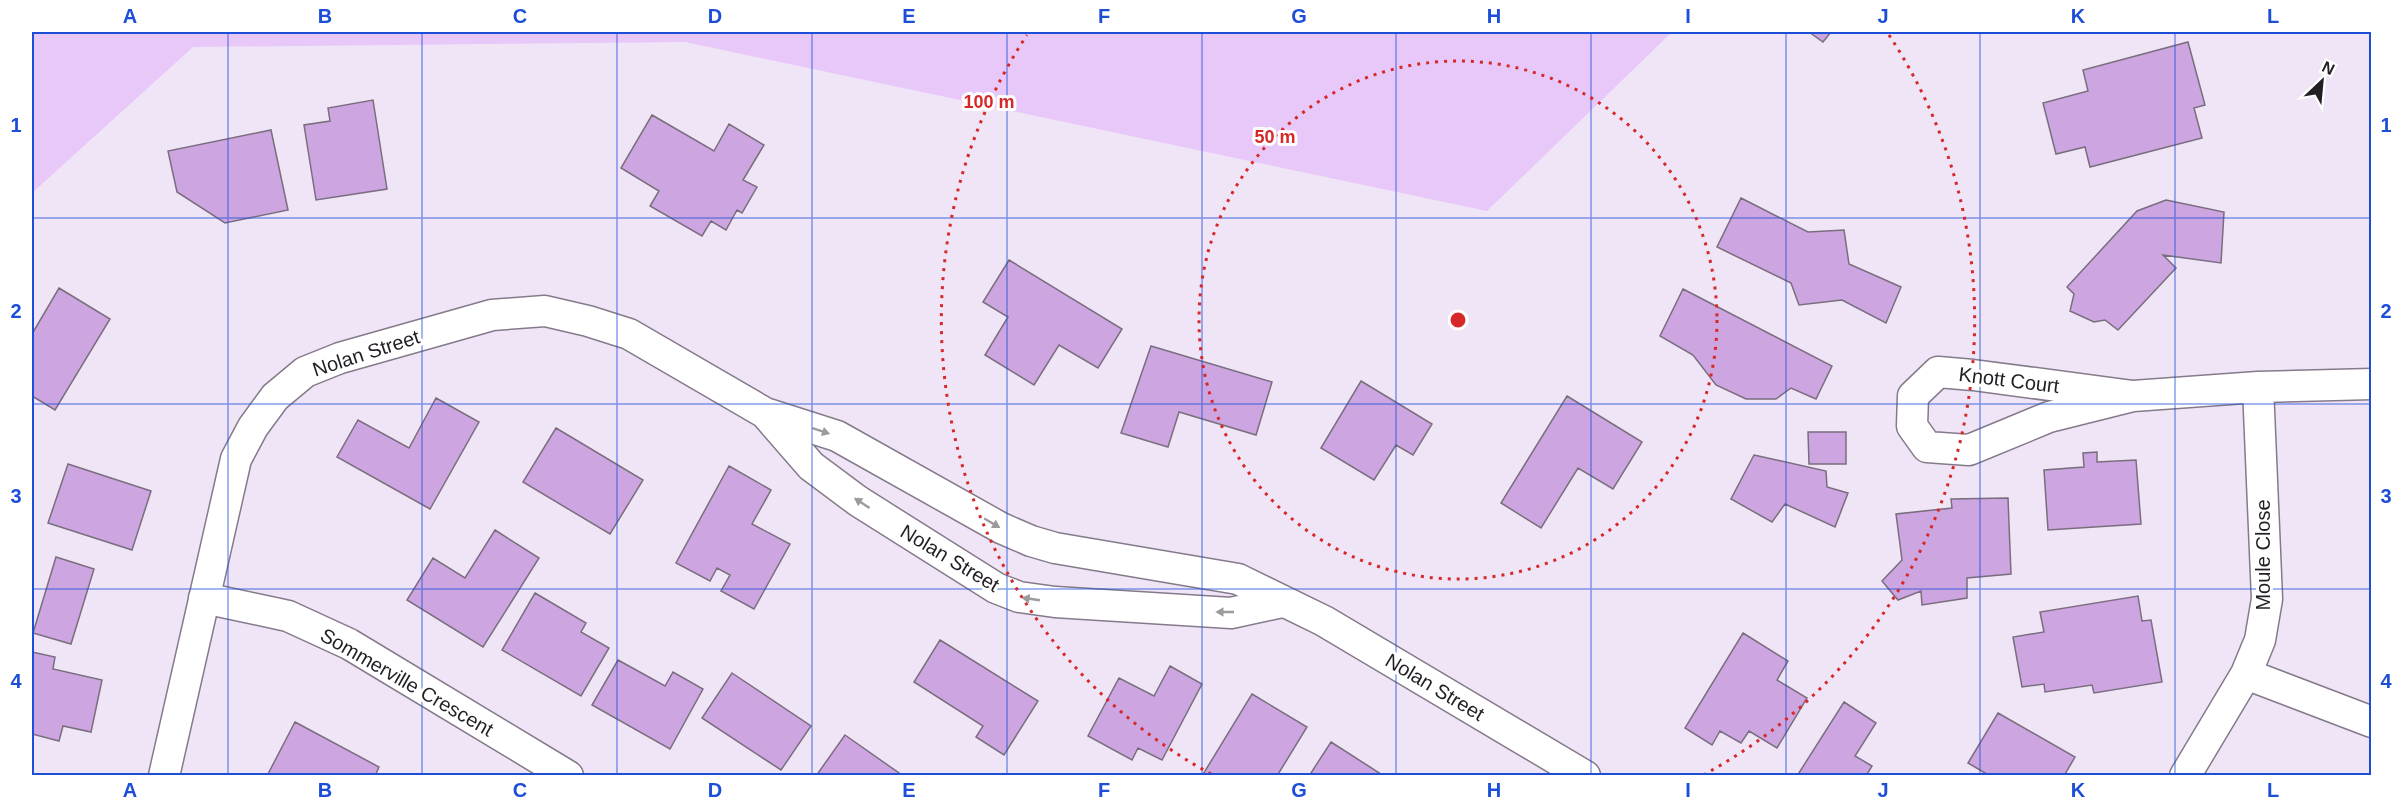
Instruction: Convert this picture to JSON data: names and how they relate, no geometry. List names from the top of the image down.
{
  "streets": {
    "street": [
      "Nolan Street",
      "Knott Court",
      "Moule Close",
      "Sommerville Crescent"
    ]
  },
  "crossings": [
    ["Nolan Street", "Sommerville Crescent"],
    ["Knott Court", "Moule Close"]
  ],
  "north": "top right",
  "grid": {
    "columns": [
      "A",
      "B",
      "C",
      "D",
      "E",
      "F",
      "G",
      "H",
      "I",
      "J",
      "K",
      "L"
    ],
    "rows": [
      "1",
      "2",
      "3",
      "4"
    ]
  },
  "rings": ["100 m", "50 m"]
}
